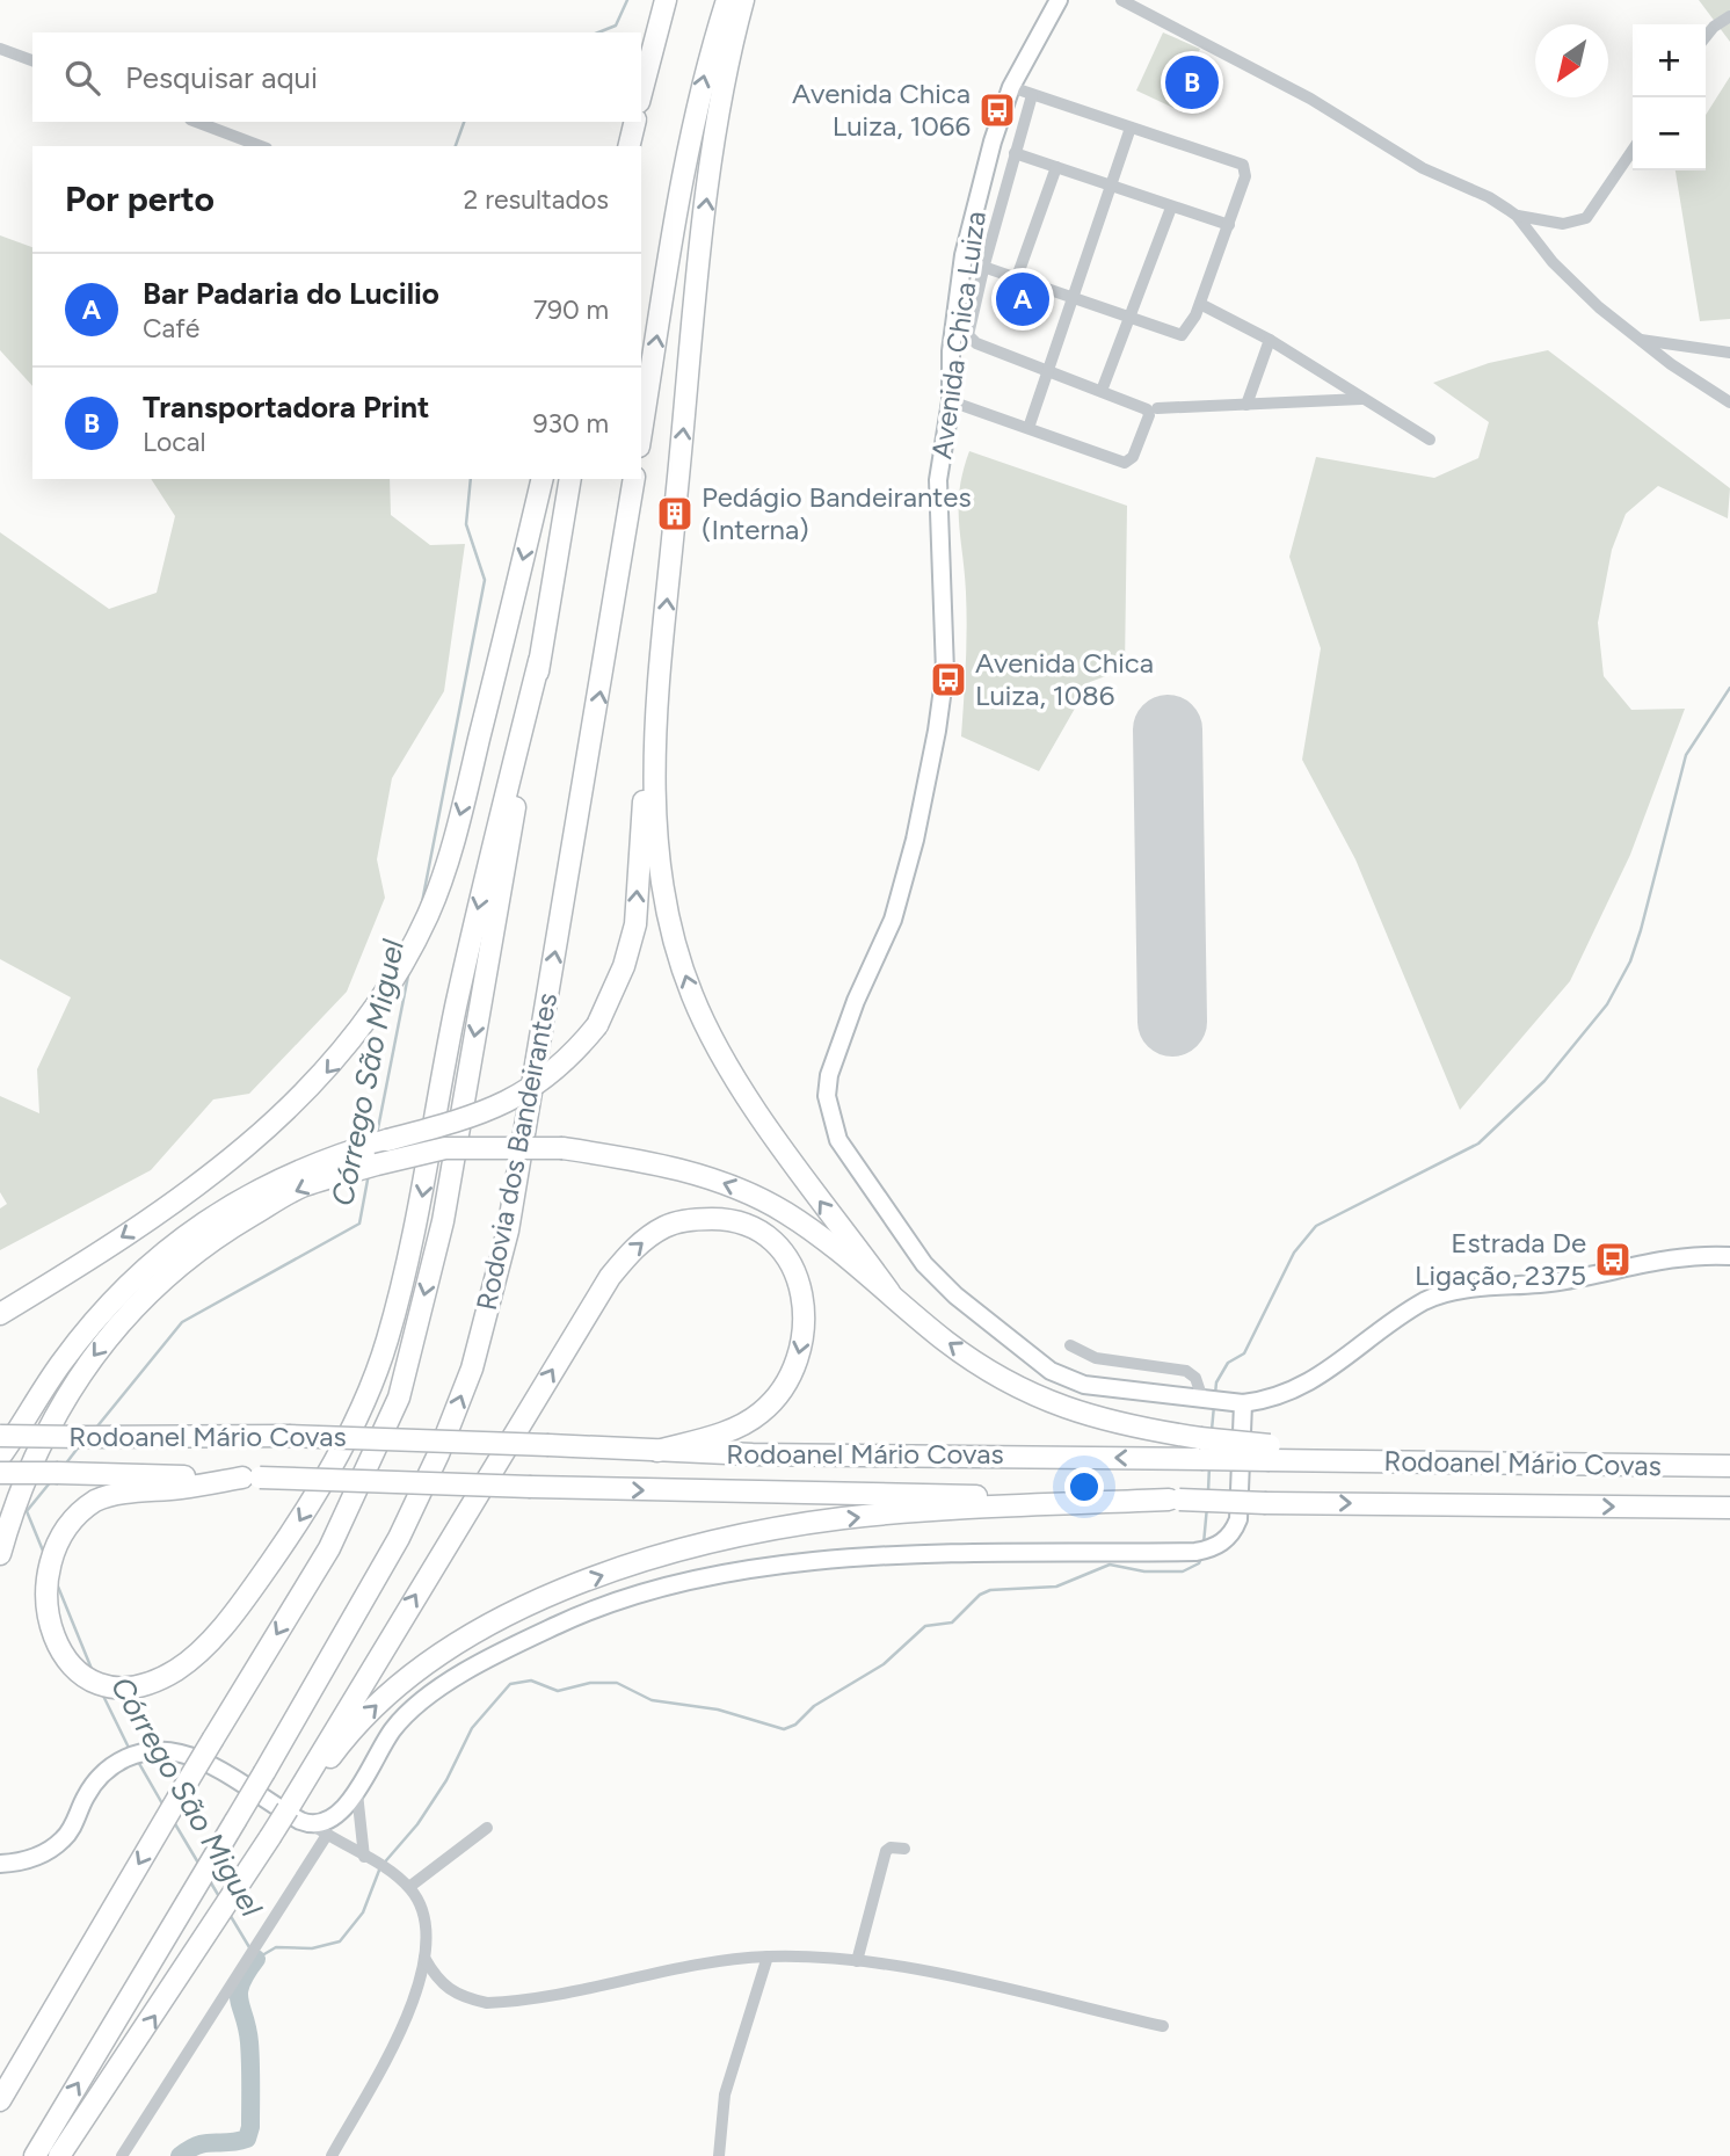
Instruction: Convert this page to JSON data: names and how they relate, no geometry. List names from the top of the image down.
{
  "streets": {
    "highway": ["Rodovia dos Bandeirantes", "Rodoanel Mário Covas"],
    "main road": ["Avenida Chica Luiza"]
  },
  "water": ["Córrego São Miguel"],
  "places": {
    "bus stop": ["Avenida Chica Luiza, 1066", "Avenida Chica Luiza, 1086", "Estrada De Ligação, 2375"],
    "building": ["Pedágio Bandeirantes (Interna)"]
  },
  "north": "bottom left",
  "page": {
    "map_buttons": ["+", "−"],
    "search": "Pesquisar aqui",
    "pins": ["B", "A"],
    "heading": ["Por perto", "2 resultados"],
    "list": [
      {
        "mark": "A",
        "name": "Bar Padaria do Lucilio",
        "note": "Café",
        "value": "790 m"
      },
      {
        "mark": "B",
        "name": "Transportadora Print",
        "note": "Local",
        "value": "930 m"
      }
    ]
  }
}
